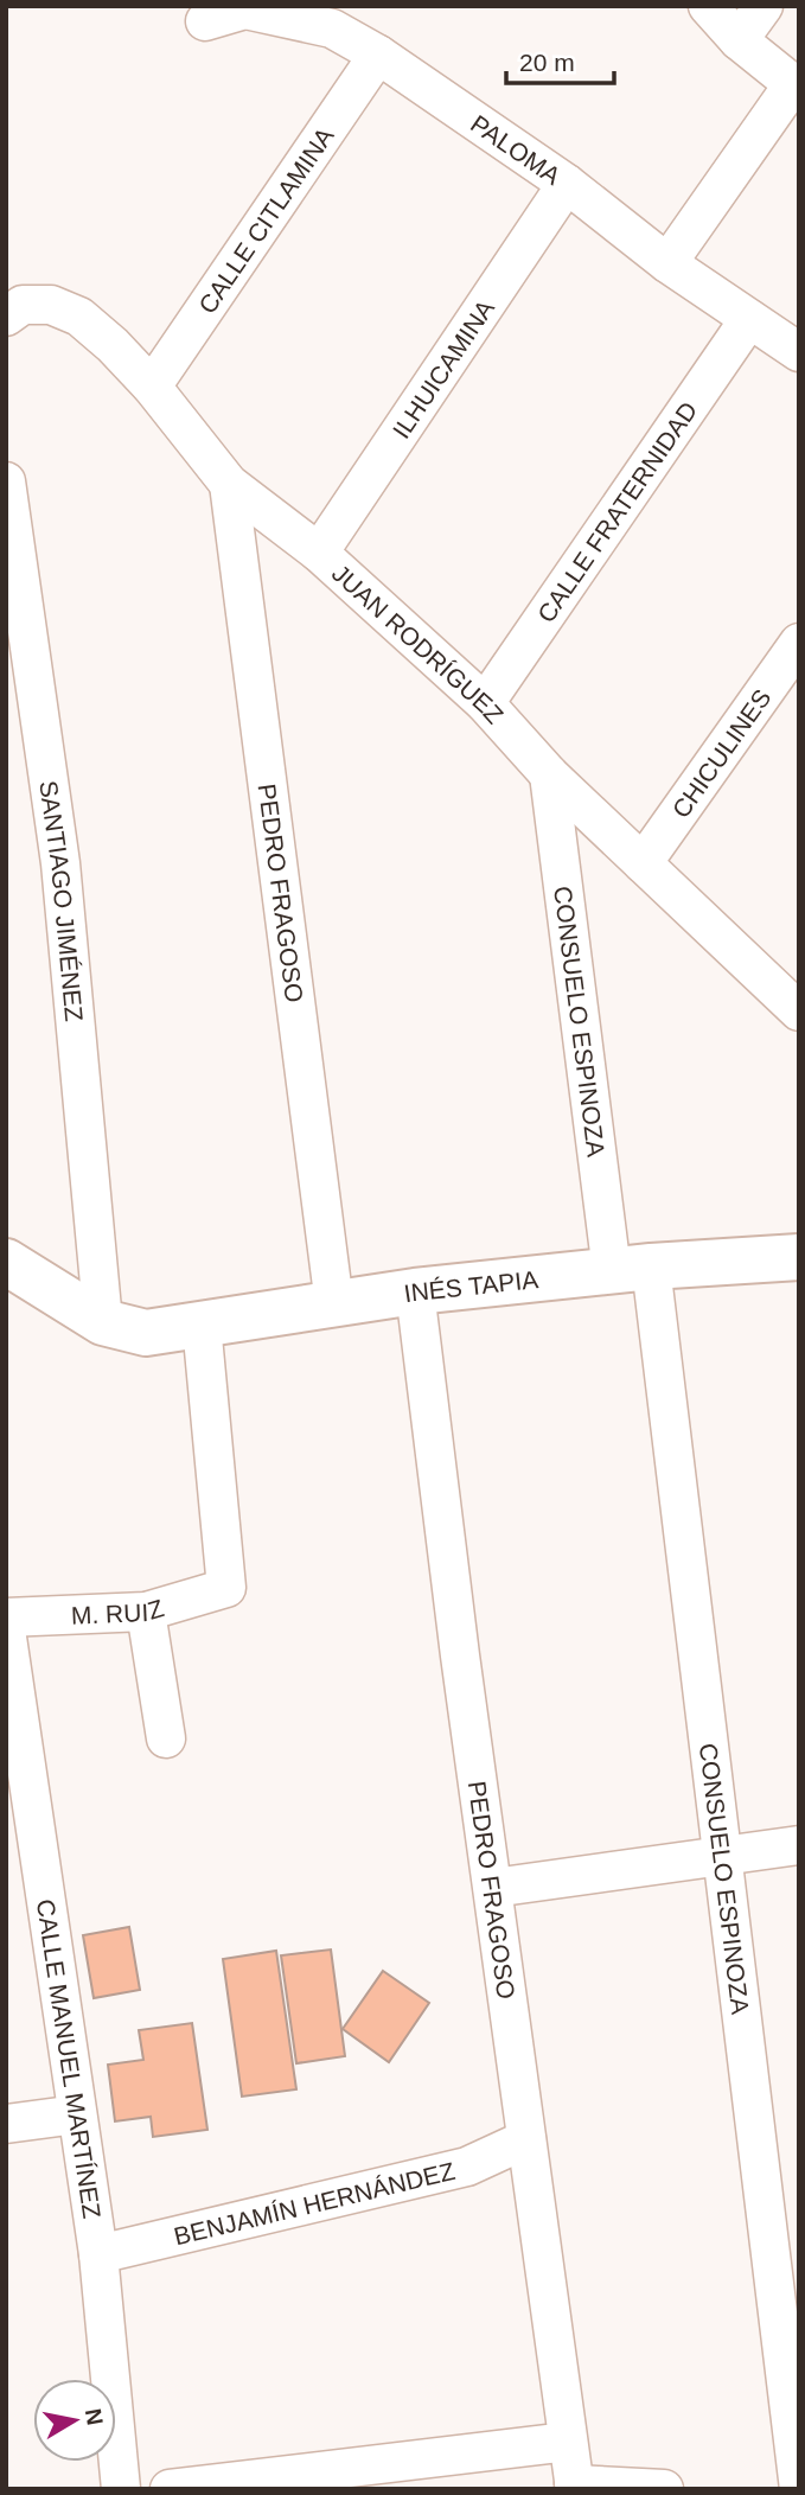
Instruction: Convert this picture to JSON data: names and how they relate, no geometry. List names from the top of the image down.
{
  "streets": {
    "main road": ["INÉS TAPIA"],
    "street": [
      "PALOMA",
      "CALLE CITLAMINA",
      "ILHUICAMINA",
      "CALLE FRATERNIDAD",
      "JUAN RODRÍGUEZ",
      "CHICULINES",
      "PEDRO FRAGOSO",
      "SANTIAGO JIMÉNEZ",
      "CONSUELO ESPINOZA",
      "M. RUIZ",
      "CALLE MANUEL MARTÍNEZ",
      "BENJAMÍN HERNÁNDEZ"
    ]
  },
  "crossings": [
    ["PALOMA", "CALLE CITLAMINA"],
    ["PALOMA", "ILHUICAMINA"],
    ["PALOMA", "CALLE FRATERNIDAD"],
    ["CALLE CITLAMINA", "JUAN RODRÍGUEZ"],
    ["ILHUICAMINA", "JUAN RODRÍGUEZ"],
    ["CALLE FRATERNIDAD", "JUAN RODRÍGUEZ"],
    ["JUAN RODRÍGUEZ", "CHICULINES"],
    ["JUAN RODRÍGUEZ", "PEDRO FRAGOSO"],
    ["JUAN RODRÍGUEZ", "CONSUELO ESPINOZA"],
    ["PEDRO FRAGOSO", "INÉS TAPIA"],
    ["PEDRO FRAGOSO", "BENJAMÍN HERNÁNDEZ"],
    ["SANTIAGO JIMÉNEZ", "INÉS TAPIA"],
    ["CONSUELO ESPINOZA", "INÉS TAPIA"],
    ["INÉS TAPIA", "M. RUIZ"],
    ["CALLE MANUEL MARTÍNEZ", "BENJAMÍN HERNÁNDEZ"]
  ],
  "scale_bar": "20 m",
  "north": "right"
}
